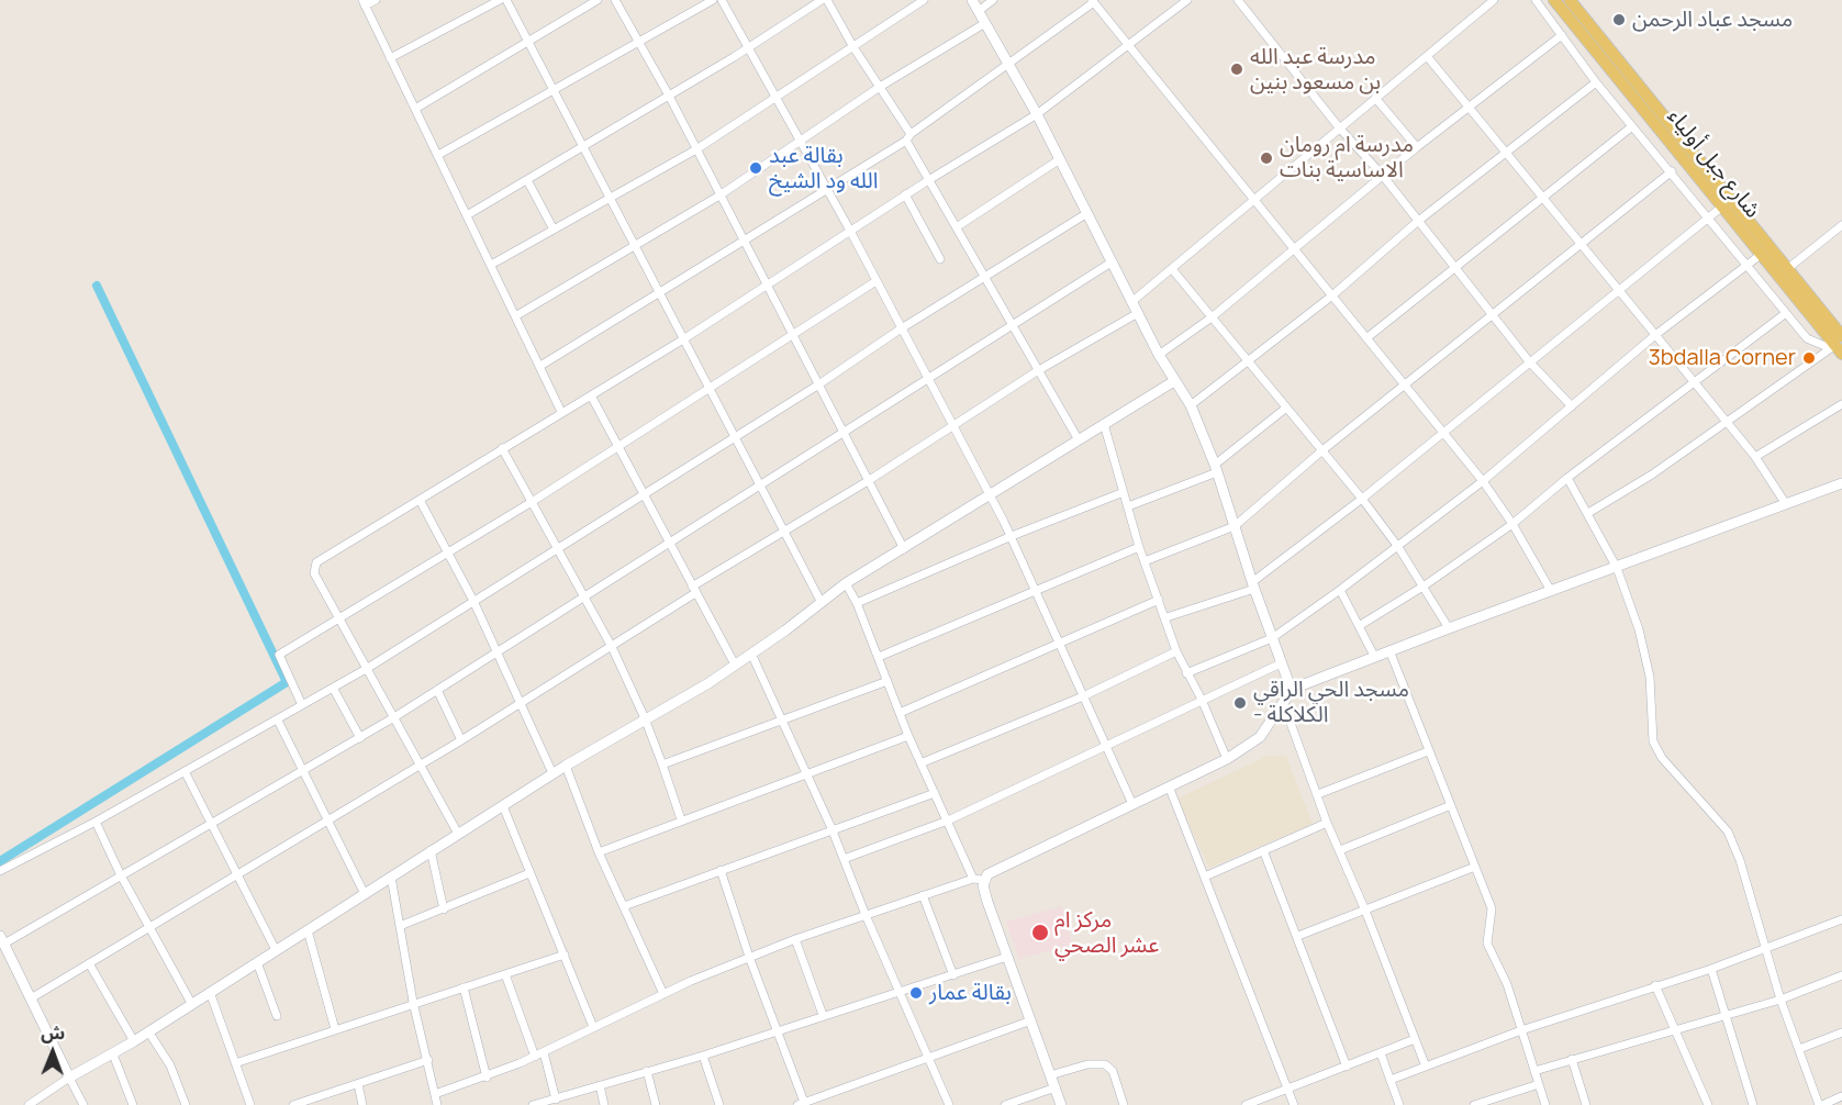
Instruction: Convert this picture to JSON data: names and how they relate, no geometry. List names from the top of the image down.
{
  "streets": {
    "main road": ["شارع جبل أولياء"]
  },
  "places": [
    "مسجد عباد الرحمن",
    "مدرسة عبد الله بن مسعود بنين",
    "مدرسة ام رومان الاساسية بنات",
    "بقالة عبد الله ود الشيخ",
    "3bdalla Corner",
    "مسجد الحي الراقي - الكلاكلة",
    "مركز ام عشر الصحي",
    "بقالة عمار"
  ],
  "north": "top"
}
